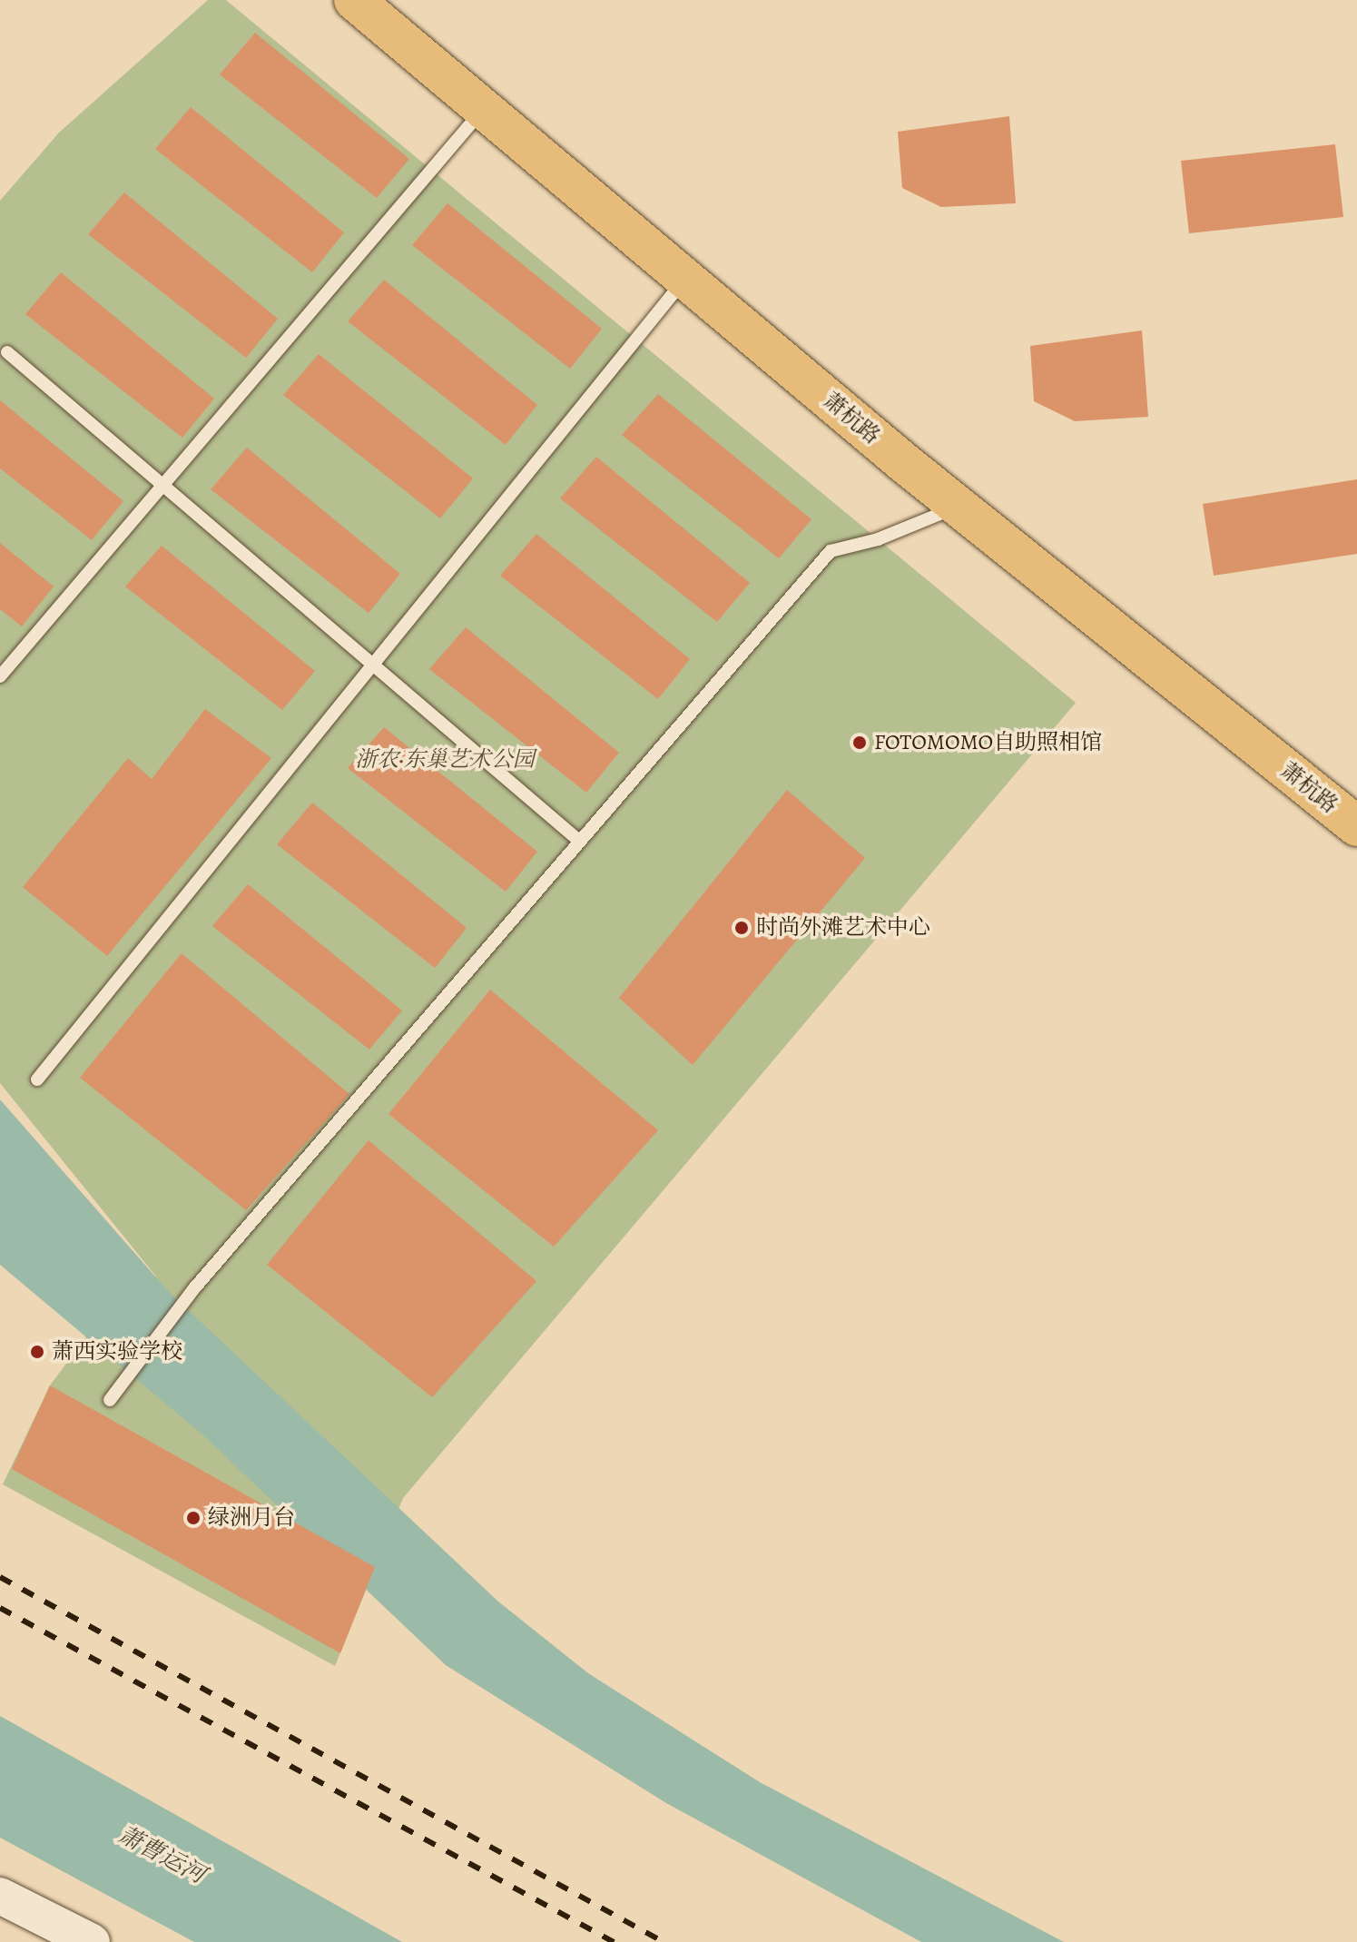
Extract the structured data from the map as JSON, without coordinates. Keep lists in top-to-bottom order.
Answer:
{
  "streets": {
    "main road": ["萧杭路"]
  },
  "water": ["萧曹运河"],
  "parks": ["浙农·东巢艺术公园"],
  "places": [
    "FOTOMOMO自助照相馆",
    "时尚外滩艺术中心",
    "萧西实验学校",
    "绿洲月台"
  ]
}
